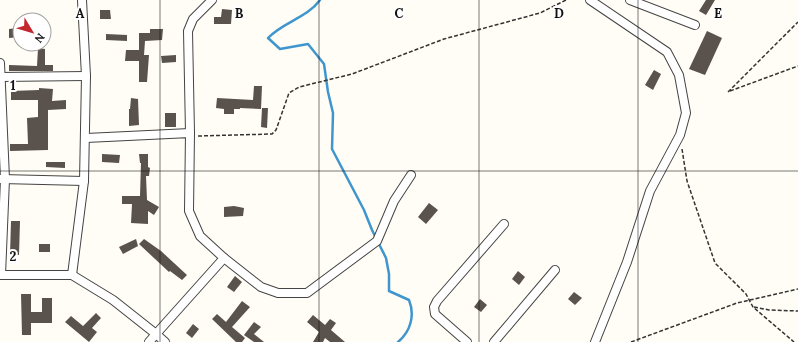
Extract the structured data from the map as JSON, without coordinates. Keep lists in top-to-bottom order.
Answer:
{
  "north": "bottom right",
  "grid": {
    "columns": [
      "A",
      "B",
      "C",
      "D",
      "E"
    ],
    "rows": ["1", "2"]
  }
}
